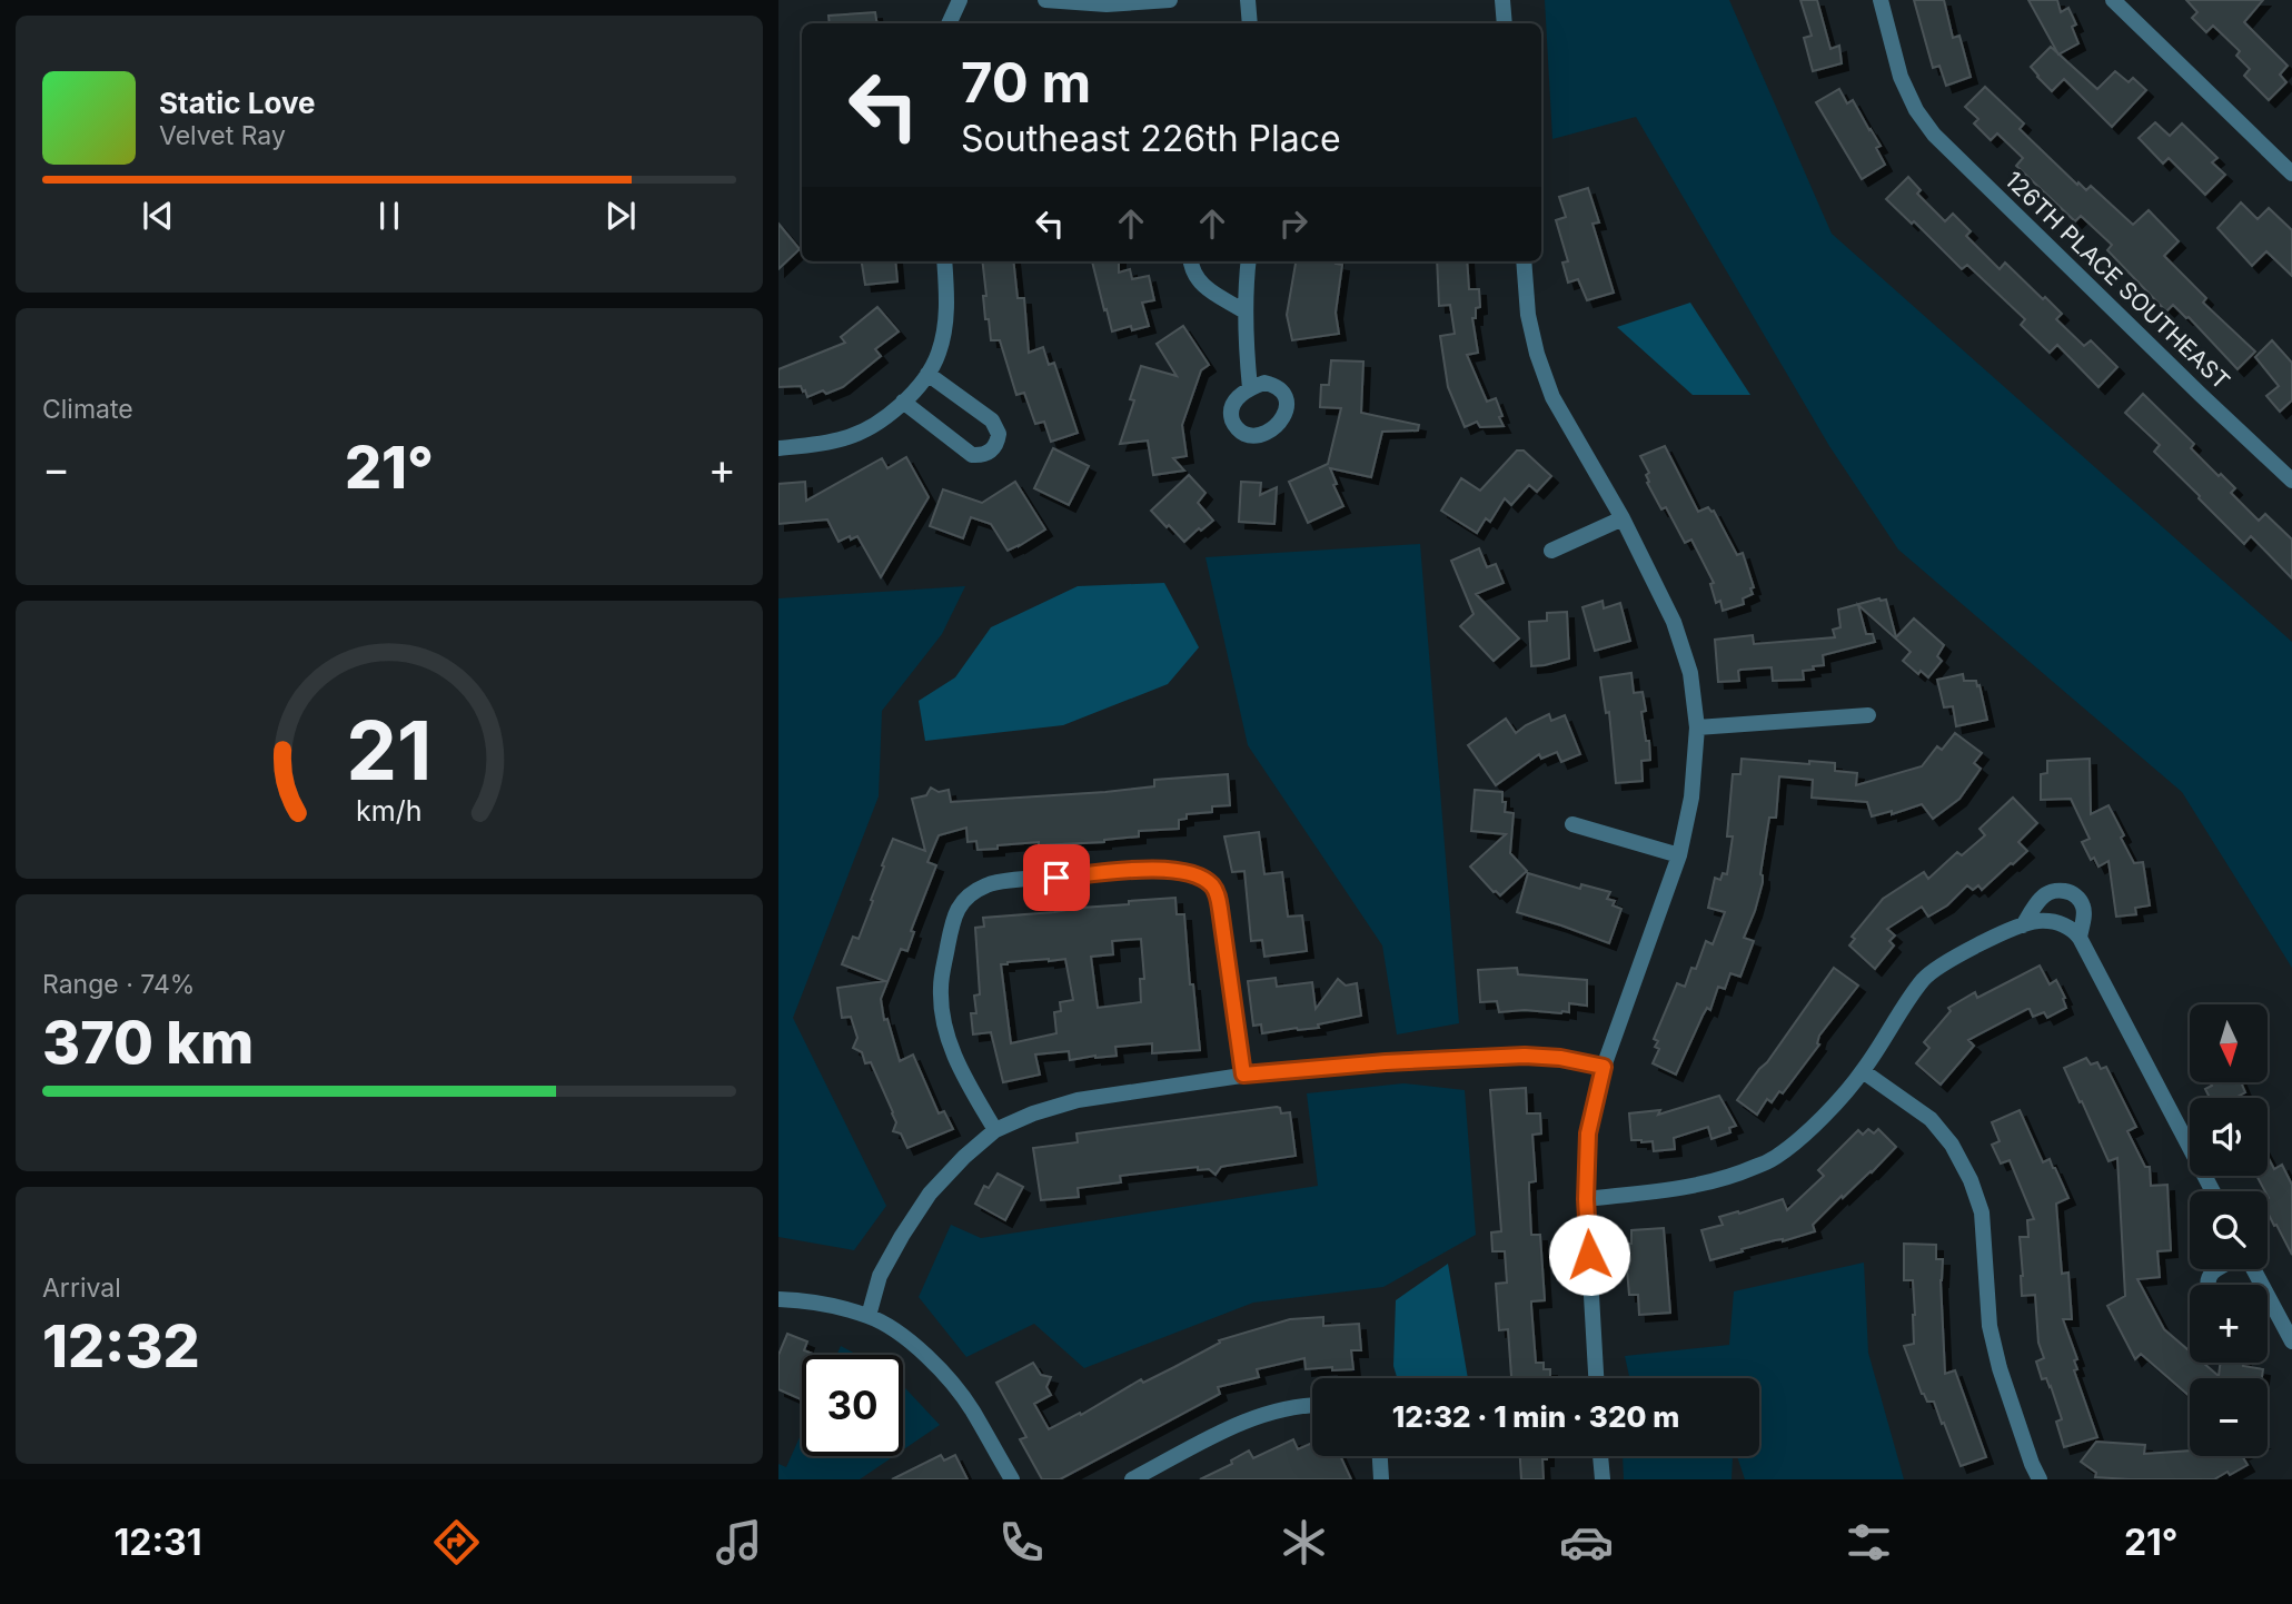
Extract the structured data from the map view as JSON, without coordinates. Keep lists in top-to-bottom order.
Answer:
{
  "streets": {
    "street": ["126TH PLACE SOUTHEAST"]
  },
  "north": "bottom",
  "page": {
    "turn": ["70 m", "Southeast 226th Place"],
    "song": ["Static Love", "Velvet Ray"],
    "tile": [
      "Climate",
      ["Range · 74%", "370 km"],
      ["Arrival", "12:32"]
    ],
    "heat": ["−", "21°", "+"],
    "map_buttons": ["+", "−"],
    "limit": "30",
    "trip": "12:32 · 1 min · 320 m",
    "tabs": ["12:31", "21°"],
    "gauge": ["21", "km/h"]
  }
}
